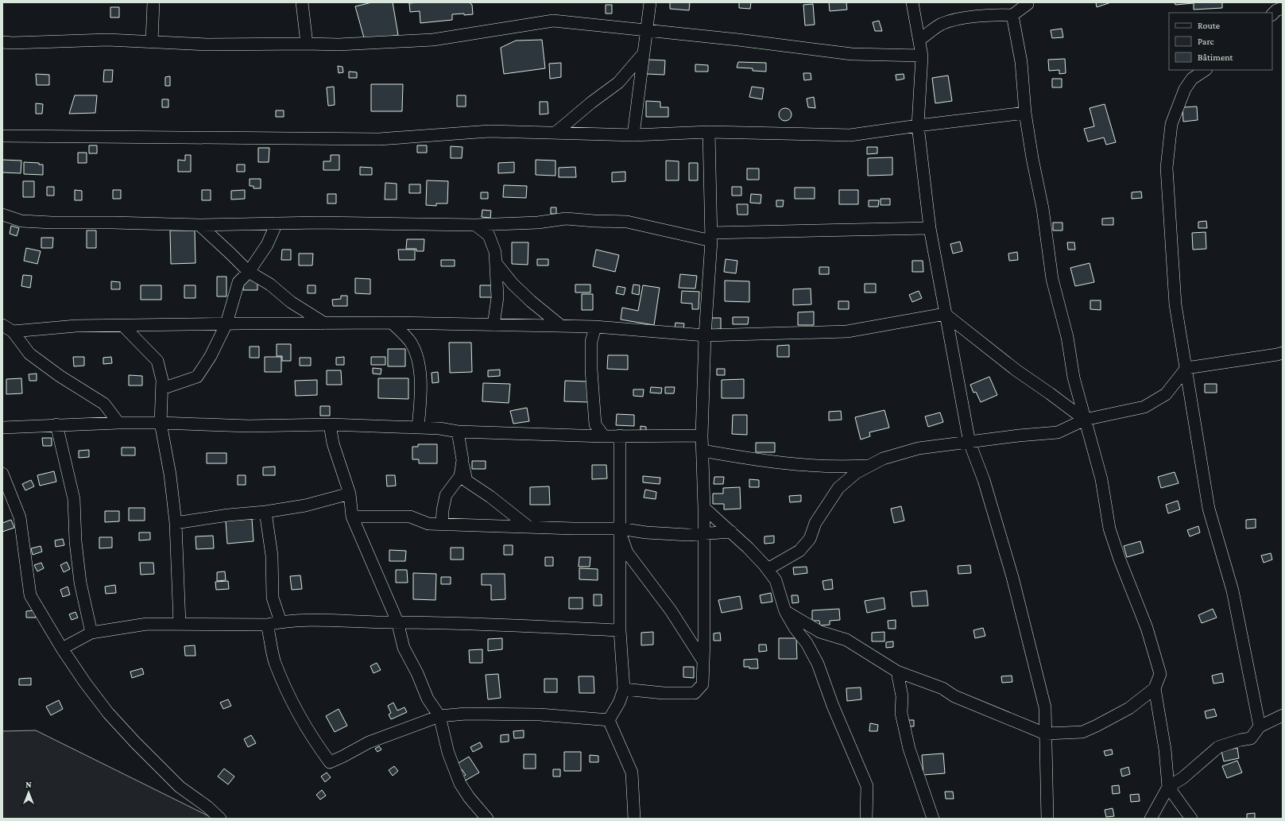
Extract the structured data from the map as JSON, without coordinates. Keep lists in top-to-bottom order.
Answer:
{
  "legend": ["Route", "Parc", "Bâtiment"],
  "north": "top"
}
